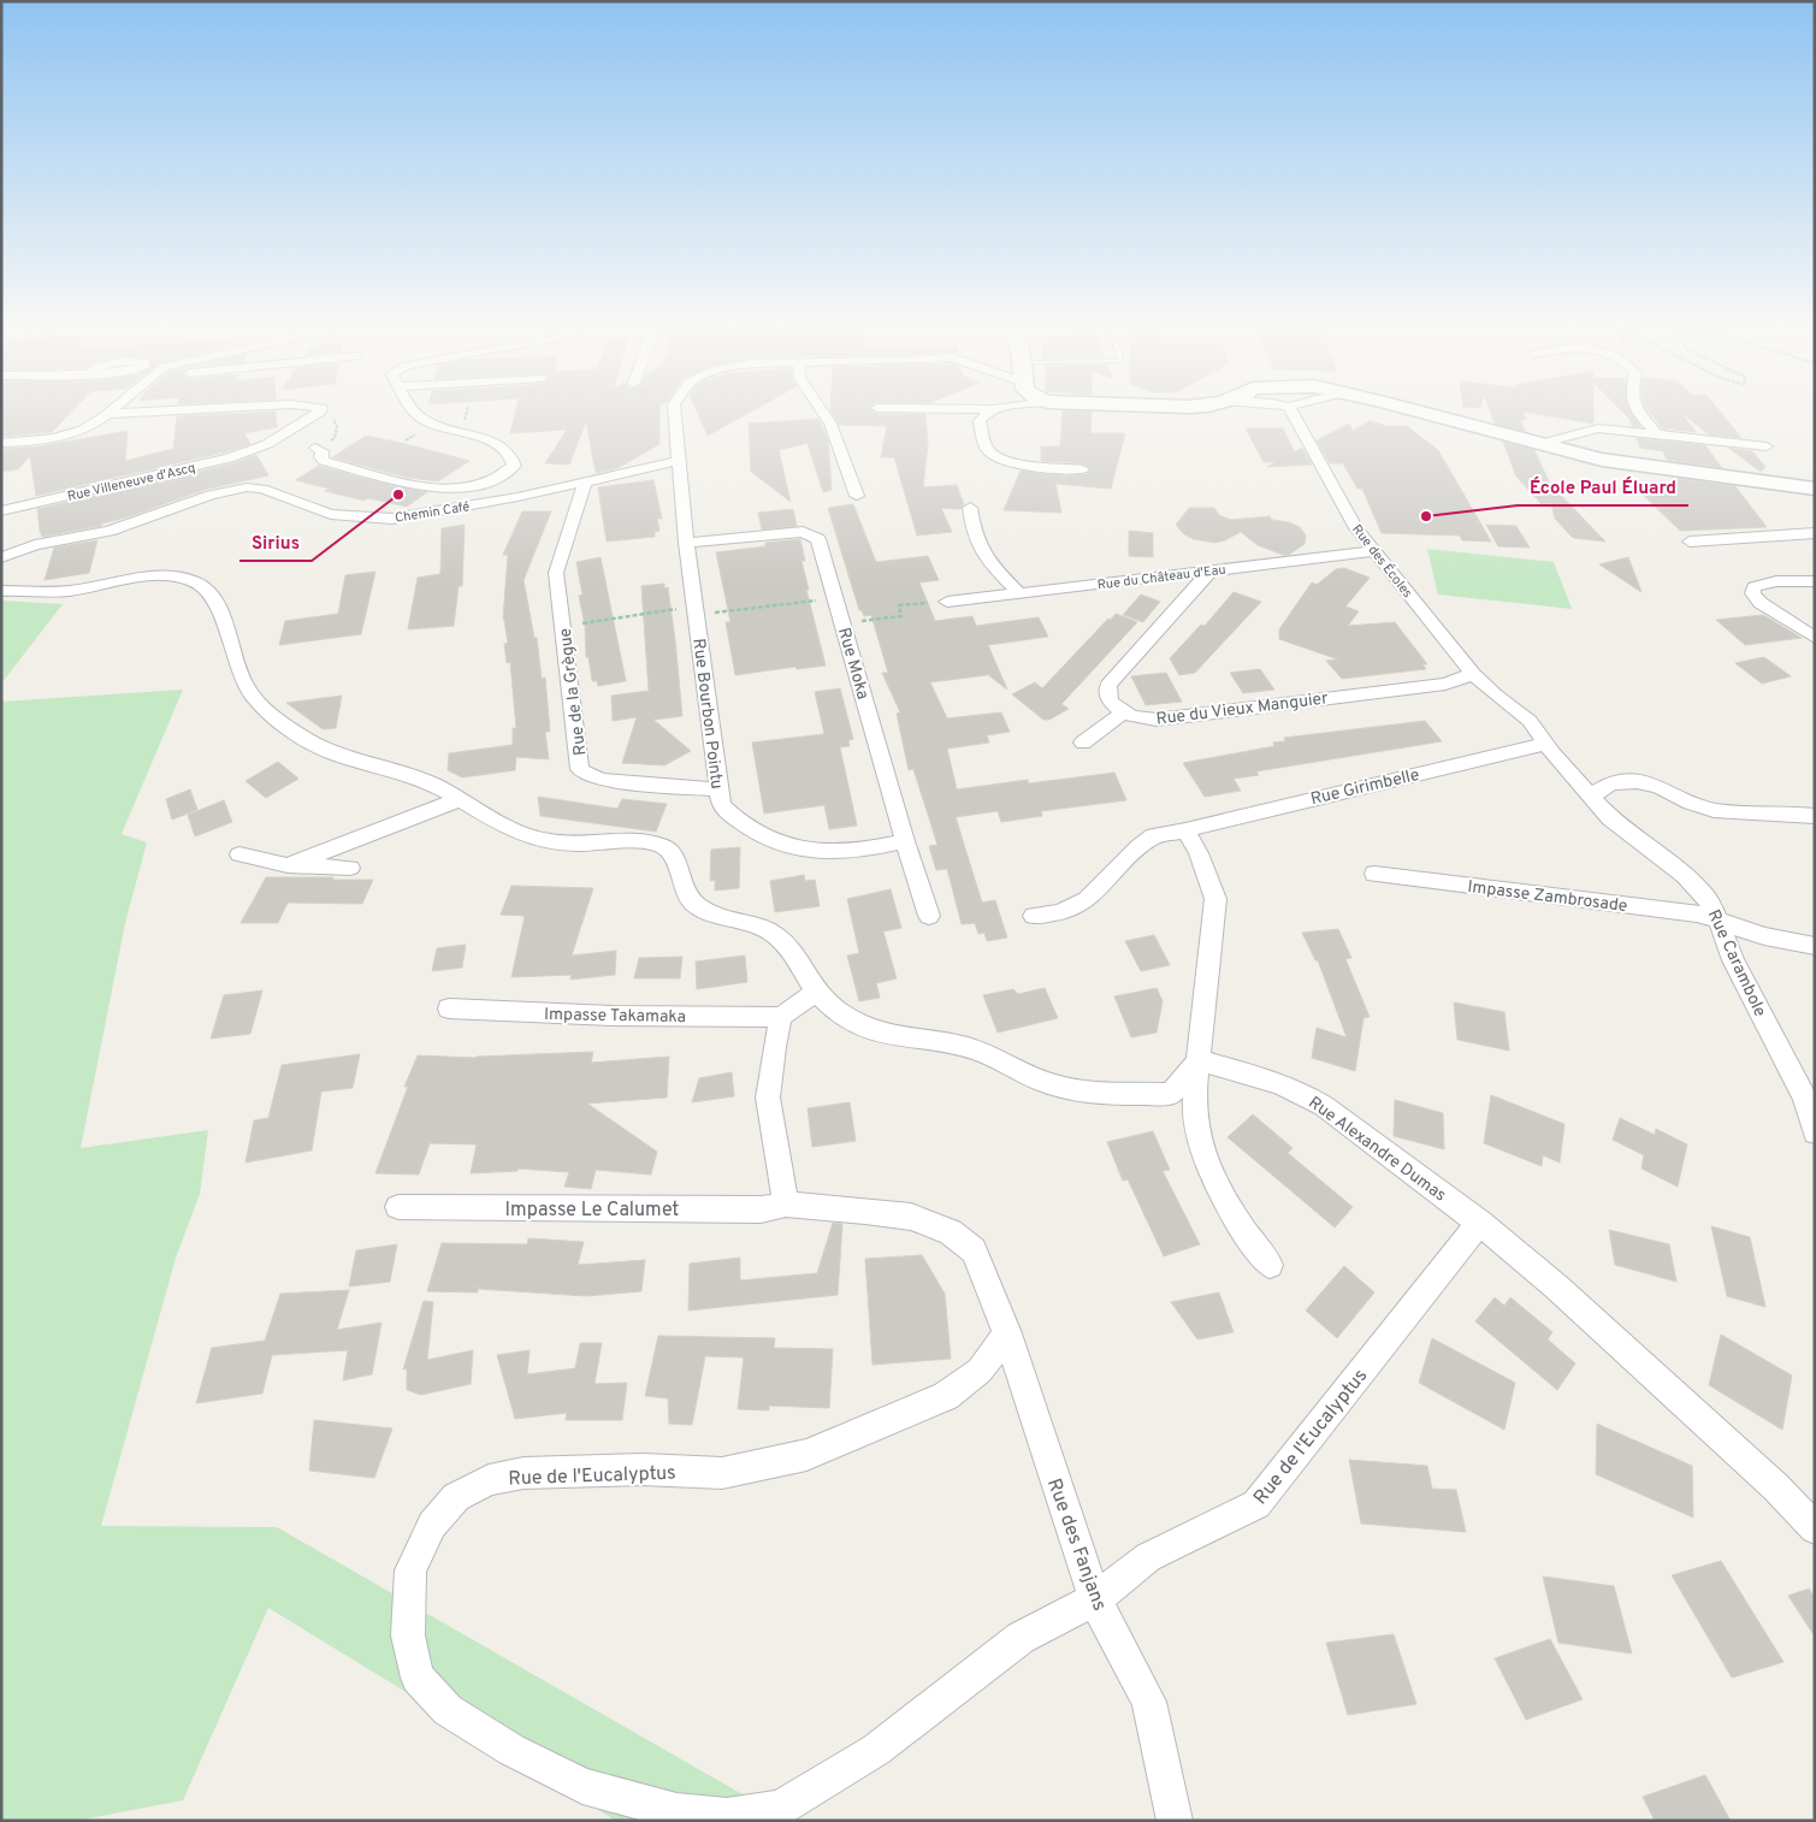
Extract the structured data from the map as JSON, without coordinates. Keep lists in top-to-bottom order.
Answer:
{
  "streets": {
    "street": [
      "Rue Villeneuve d'Ascq",
      "Chemin Café",
      "Rue des Écoles",
      "Rue du Château d'Eau",
      "Rue Moka",
      "Rue de la Grègue",
      "Rue du Vieux Manguier",
      "Rue Bourbon Pointu",
      "Rue Girimbelle",
      "Impasse Zambrosade",
      "Rue Carambole",
      "Impasse Takamaka",
      "Rue Alexandre Dumas",
      "Impasse Le Calumet",
      "Rue de l'Eucalyptus",
      "Rue des Fanjans"
    ]
  },
  "crossings": [
    ["Chemin Café", "Rue de la Grègue"],
    ["Chemin Café", "Rue Bourbon Pointu"],
    ["Rue des Écoles", "Rue du Château d'Eau"],
    ["Rue des Écoles", "Rue du Vieux Manguier"],
    ["Rue des Écoles", "Rue Girimbelle"],
    ["Rue des Écoles", "Rue Carambole"],
    ["Rue Moka", "Rue Bourbon Pointu"],
    ["Rue de la Grègue", "Rue Bourbon Pointu"],
    ["Rue Girimbelle", "Rue Carambole"],
    ["Impasse Zambrosade", "Rue Carambole"],
    ["Rue Alexandre Dumas", "Rue de l'Eucalyptus"],
    ["Rue de l'Eucalyptus", "Rue des Fanjans"]
  ],
  "places": ["Sirius", "École Paul Éluard"]
}
